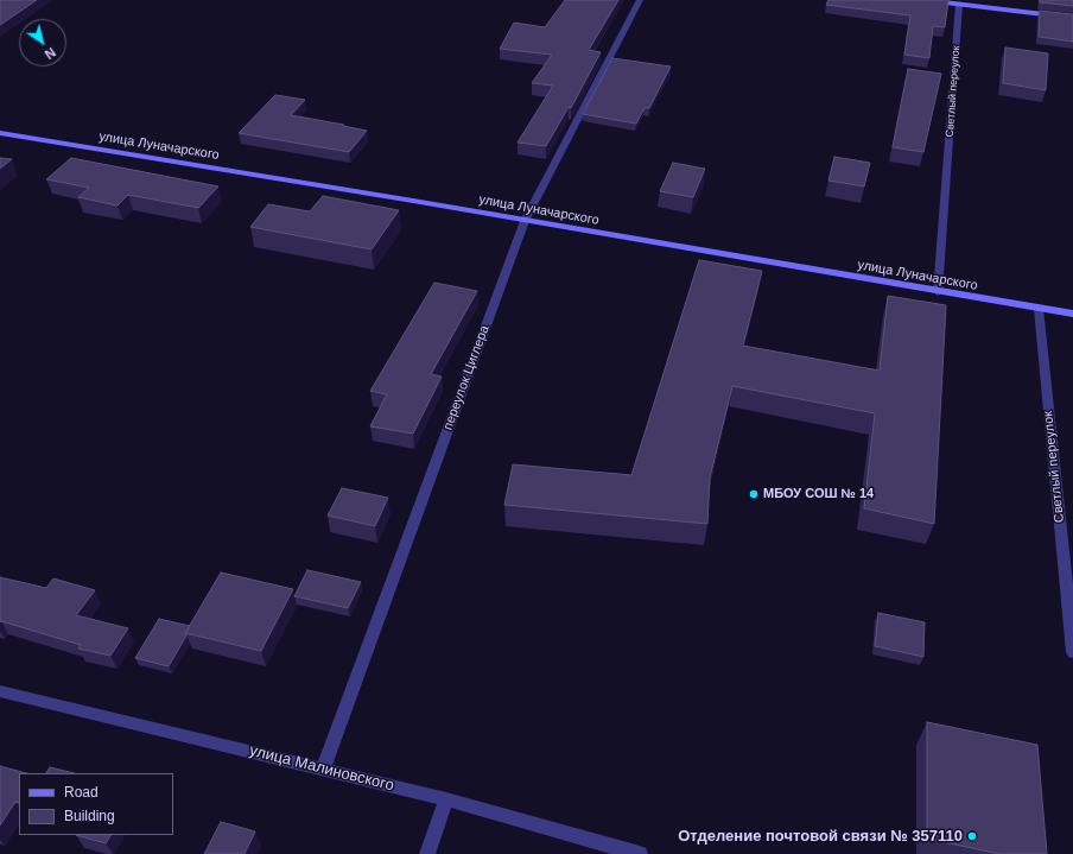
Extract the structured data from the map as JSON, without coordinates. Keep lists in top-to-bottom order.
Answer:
{
  "streets": {
    "street": [
      "Светлый переулок",
      "улица Луначарского",
      "переулок Циглера",
      "улица Малиновского"
    ]
  },
  "crossings": [
    ["Светлый переулок", "улица Луначарского"],
    ["улица Луначарского", "переулок Циглера"],
    ["переулок Циглера", "улица Малиновского"]
  ],
  "places": ["МБОУ СОШ № 14", "Отделение почтовой связи № 357110"],
  "legend": ["Road", "Building"],
  "north": "bottom right"
}
